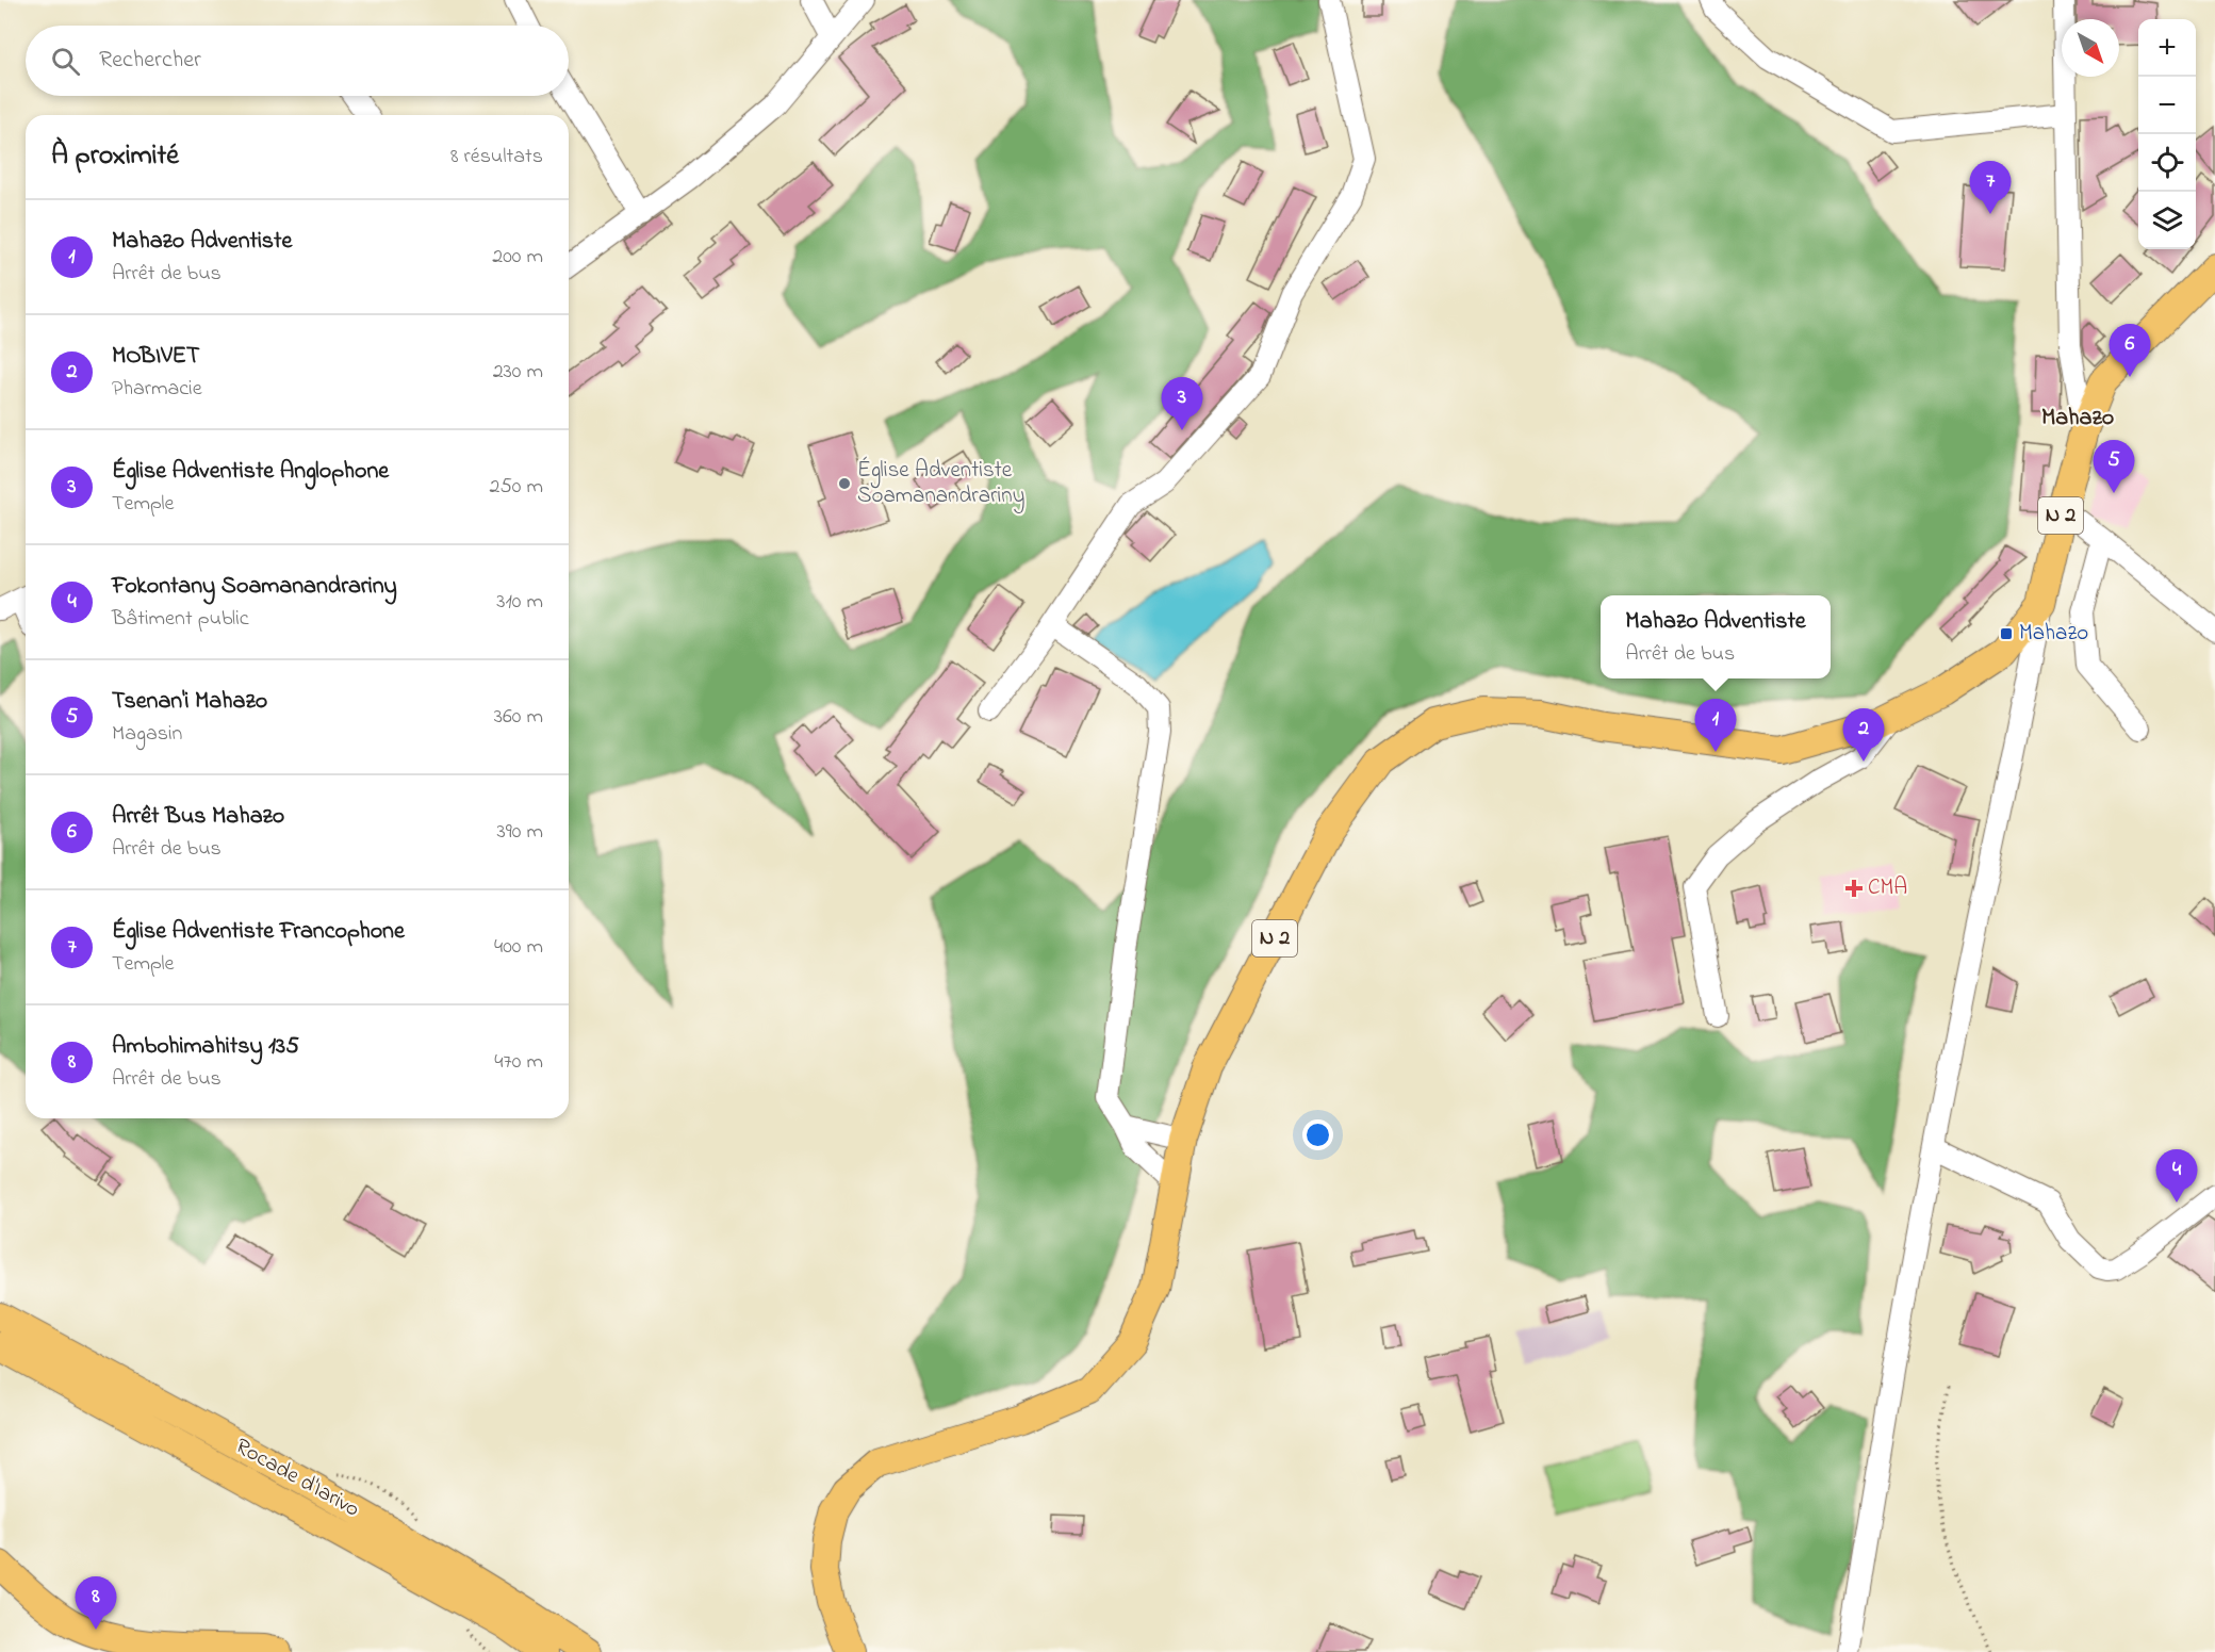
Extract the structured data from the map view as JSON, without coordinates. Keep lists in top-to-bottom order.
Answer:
{
  "streets": {
    "main road": ["N 2", "Rocade d'Iarivo"]
  },
  "districts": ["Mahazo"],
  "places": {
    "other": ["Église Adventiste Soamanandrariny"],
    "transit": ["Mahazo"],
    "health": ["CMA"]
  },
  "north": "bottom right",
  "page": {
    "map_buttons": ["+", "−"],
    "search": "Rechercher",
    "heading": ["À proximité", "8 résultats"],
    "pins": [
      "7",
      "6",
      "3",
      "5",
      "1",
      "2",
      "4",
      "8"
    ],
    "list": [
      {
        "mark": "1",
        "name": "Mahazo Adventiste",
        "note": "Arrêt de bus",
        "value": "200 m"
      },
      {
        "mark": "2",
        "name": "MOBIVET",
        "note": "Pharmacie",
        "value": "230 m"
      },
      {
        "mark": "3",
        "name": "Église Adventiste Anglophone",
        "note": "Temple",
        "value": "250 m"
      },
      {
        "mark": "4",
        "name": "Fokontany Soamanandrariny",
        "note": "Bâtiment public",
        "value": "310 m"
      },
      {
        "mark": "5",
        "name": "Tsenan'i Mahazo",
        "note": "Magasin",
        "value": "360 m"
      },
      {
        "mark": "6",
        "name": "Arrêt Bus Mahazo",
        "note": "Arrêt de bus",
        "value": "390 m"
      },
      {
        "mark": "7",
        "name": "Église Adventiste Francophone",
        "note": "Temple",
        "value": "400 m"
      },
      {
        "mark": "8",
        "name": "Ambohimahitsy 135",
        "note": "Arrêt de bus",
        "value": "470 m"
      }
    ],
    "popup": ["Mahazo Adventiste", "Arrêt de bus"]
  }
}
